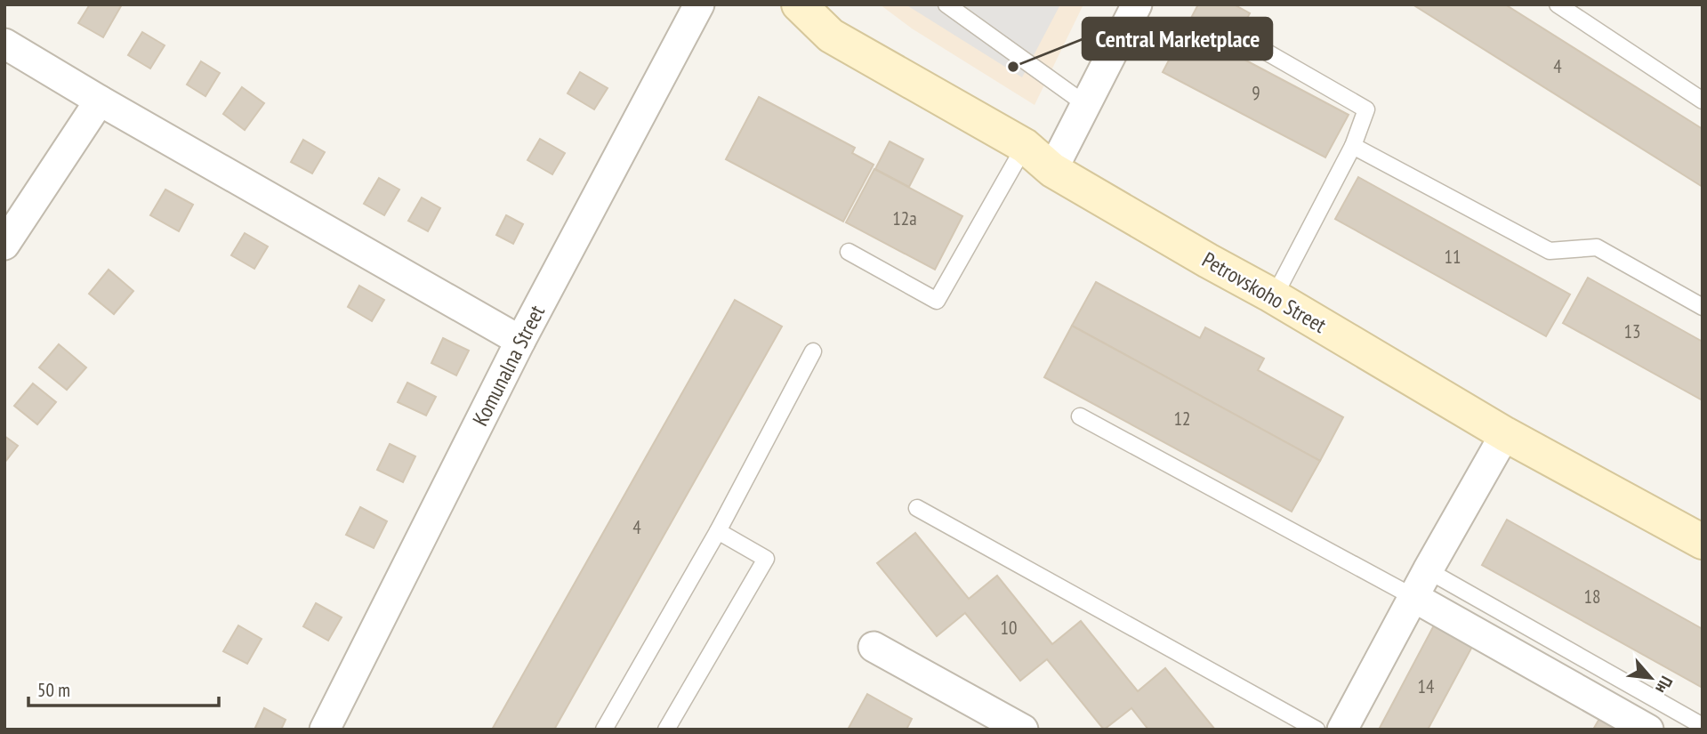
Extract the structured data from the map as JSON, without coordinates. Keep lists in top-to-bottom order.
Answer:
{
  "streets": {
    "street": ["Petrovskoho Street", "Komunalna Street"]
  },
  "places": ["Central Marketplace"],
  "house_numbers": [
    "4",
    "9",
    "12а",
    "11",
    "13",
    "12",
    "4",
    "18",
    "10",
    "14"
  ],
  "scale_bar": "50 m",
  "north": "bottom right"
}
